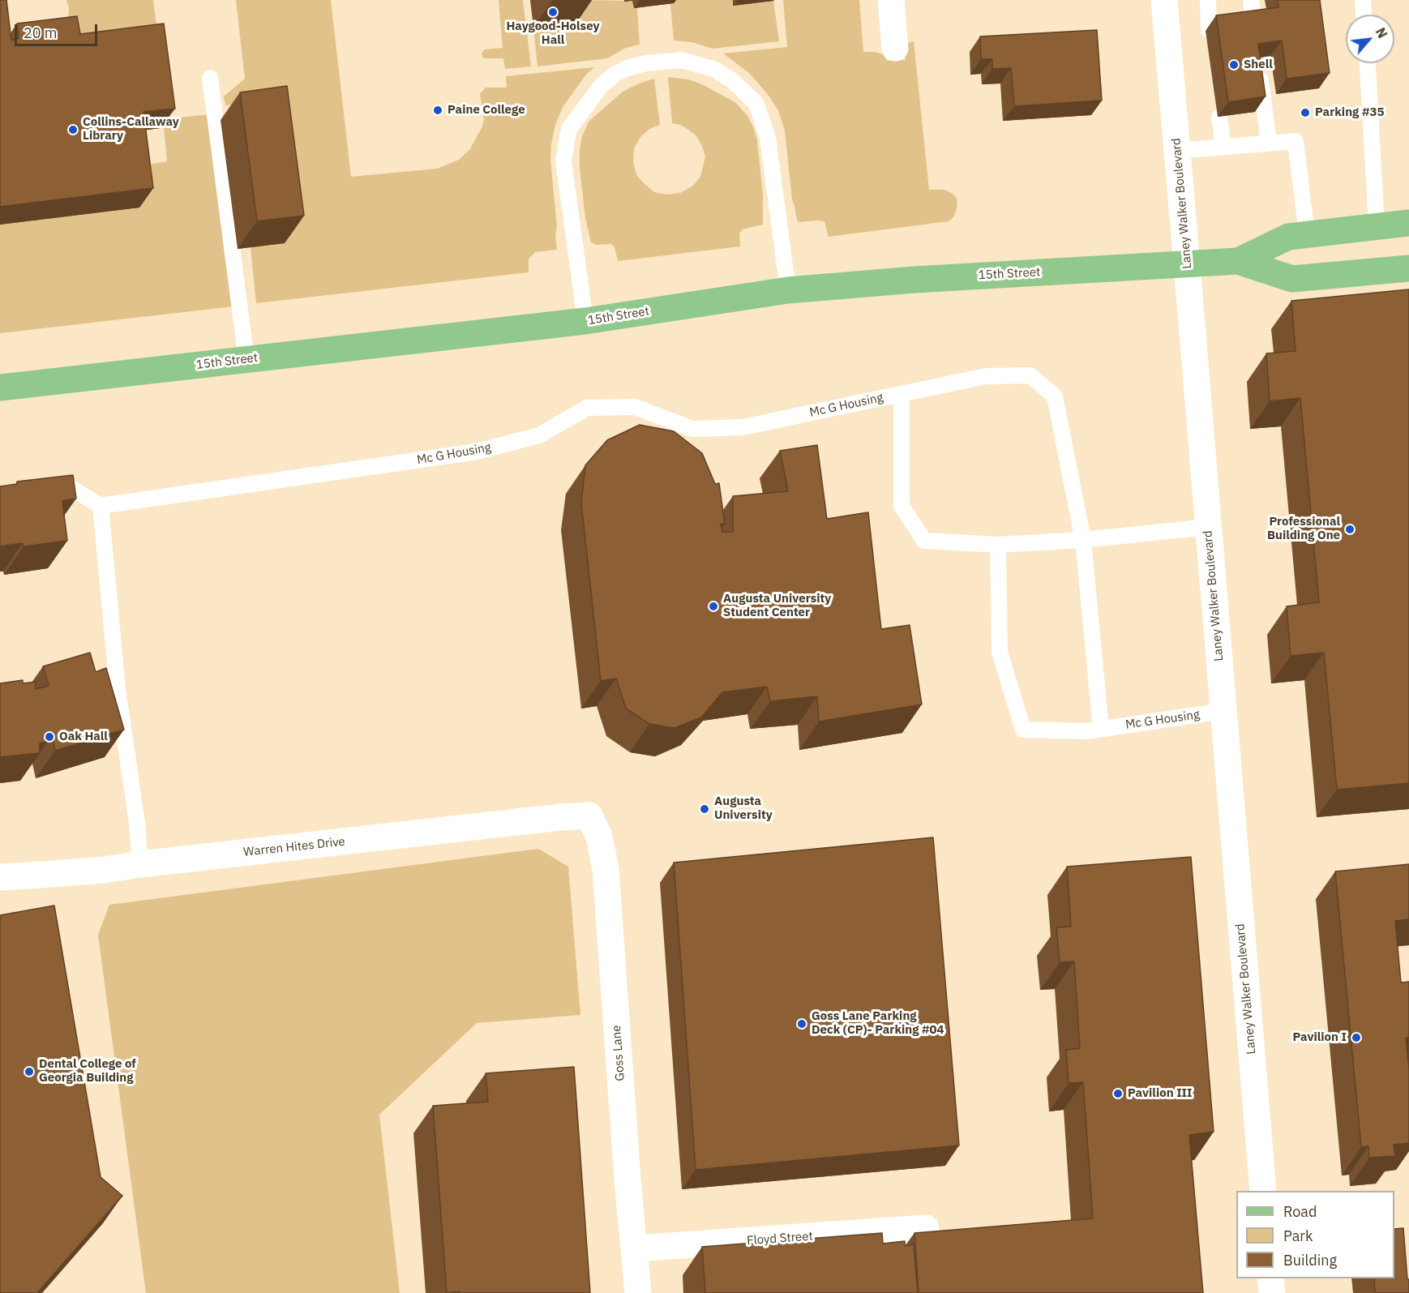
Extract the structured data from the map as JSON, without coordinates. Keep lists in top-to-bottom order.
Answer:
{
  "streets": {
    "main road": ["15th Street"],
    "street": [
      "Laney Walker Boulevard",
      "Warren Hites Drive",
      "Goss Lane",
      "Floyd Street"
    ],
    "lane": ["Mc G Housing"]
  },
  "crossings": [
    ["Laney Walker Boulevard", "15th Street"],
    ["Laney Walker Boulevard", "Mc G Housing"],
    ["Warren Hites Drive", "Goss Lane"],
    ["Goss Lane", "Floyd Street"]
  ],
  "places": [
    "Haygood-Holsey Hall",
    "Shell",
    "Paine College",
    "Parking #35",
    "Collins-Callaway Library",
    "Professional Building One",
    "Augusta University Student Center",
    "Oak Hall",
    "Augusta University",
    "Goss Lane Parking Deck (CP)- Parking #04",
    "Pavilion I",
    "Dental College of Georgia Building",
    "Pavilion III"
  ],
  "legend": ["Road", "Park", "Building"],
  "scale_bar": "20 m",
  "north": "top right"
}
